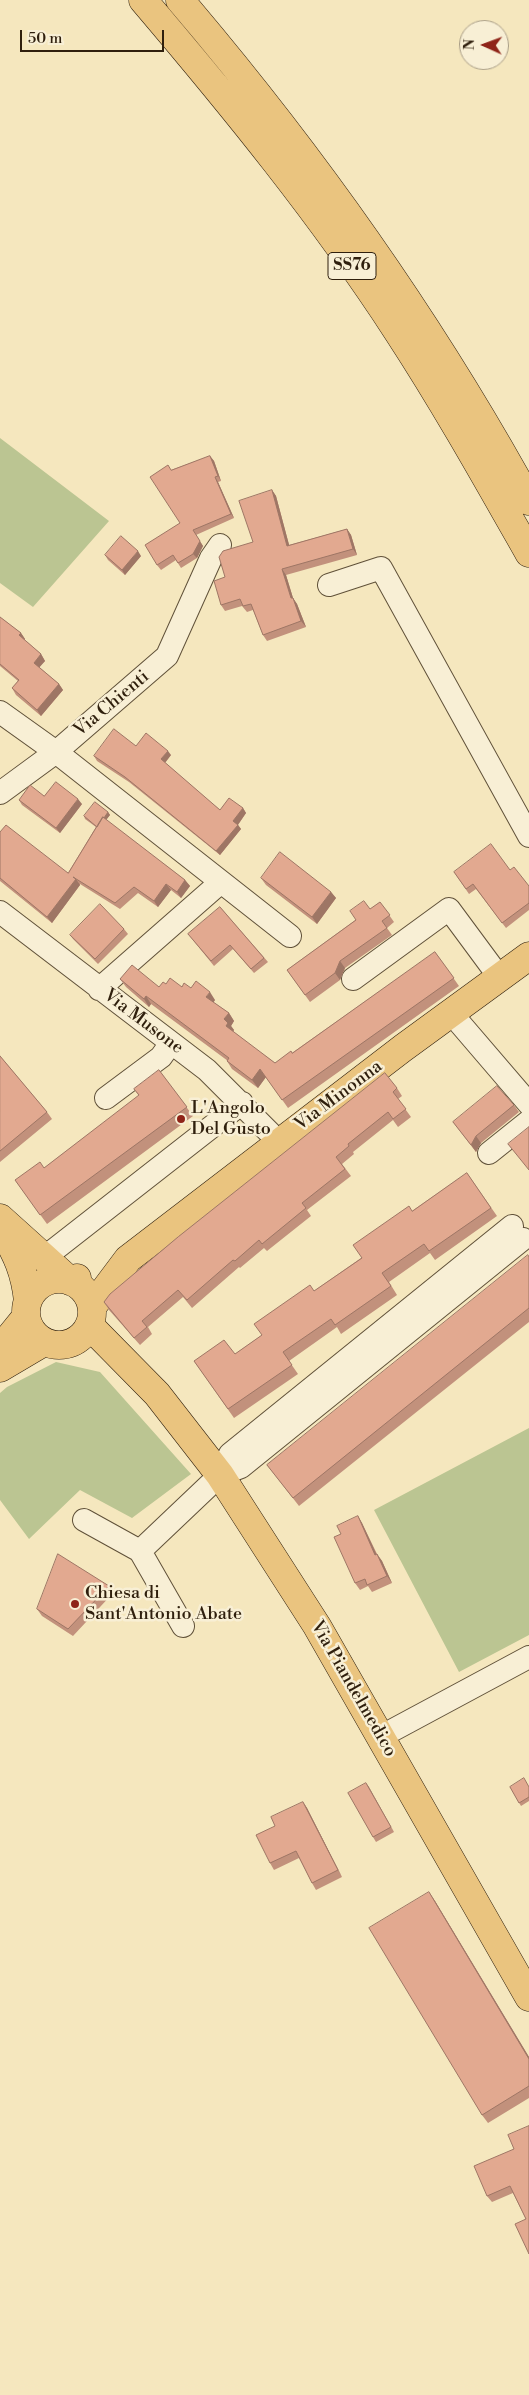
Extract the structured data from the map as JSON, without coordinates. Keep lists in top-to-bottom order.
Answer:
{
  "streets": {
    "main road": ["SS76", "Via Minonna", "Via Piandelmedico"],
    "street": ["Via Chienti", "Via Musone"]
  },
  "crossings": [
    ["Via Musone", "Via Minonna"],
    ["Via Minonna", "Via Piandelmedico"]
  ],
  "places": ["L'Angolo Del Gusto", "Chiesa di Sant'Antonio Abate"],
  "scale_bar": "50 m",
  "north": "left"
}
